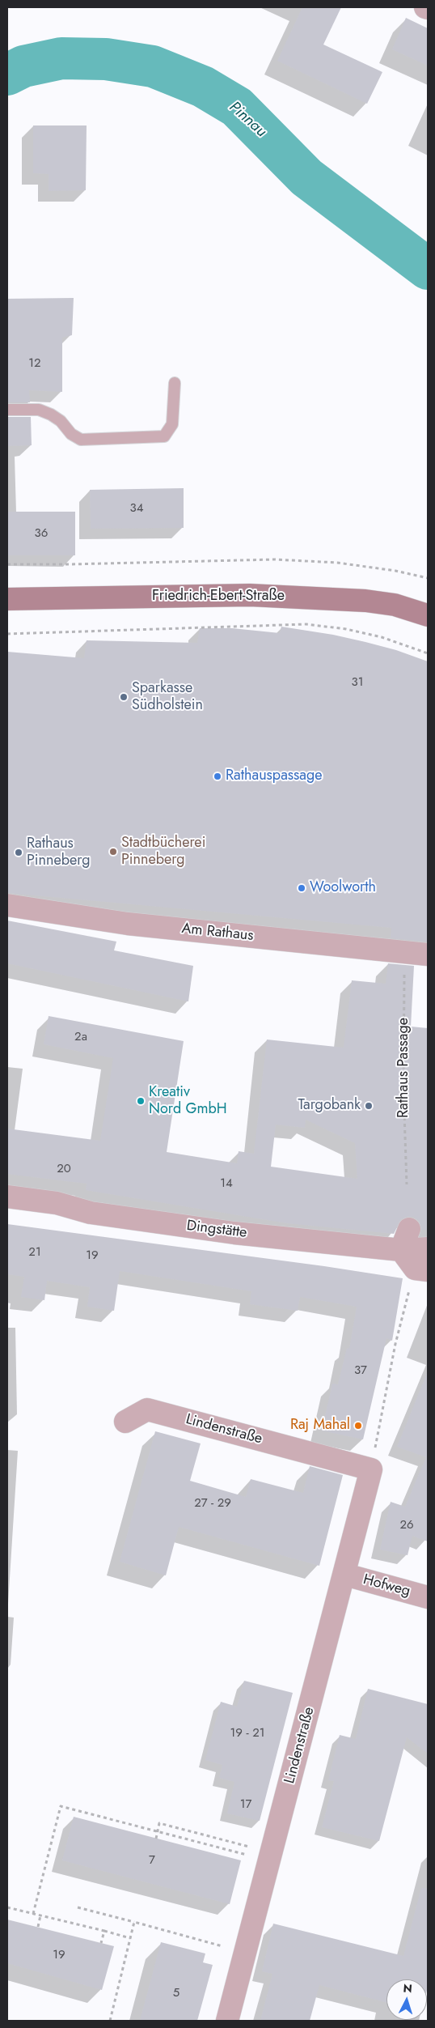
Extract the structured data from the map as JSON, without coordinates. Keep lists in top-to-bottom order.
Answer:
{
  "streets": {
    "main road": ["Friedrich-Ebert-Straße"],
    "street": [
      "Am Rathaus",
      "Dingstätte",
      "Lindenstraße",
      "Hofweg"
    ],
    "path": ["Rathaus Passage"]
  },
  "crossings": [
    ["Am Rathaus", "Rathaus Passage"],
    ["Lindenstraße", "Hofweg"]
  ],
  "water": ["Pinnau"],
  "places": [
    "Sparkasse Südholstein",
    "Rathauspassage",
    "Stadtbücherei Pinneberg",
    "Rathaus Pinneberg",
    "Woolworth",
    "Kreativ Nord GmbH",
    "Targobank",
    "Raj Mahal"
  ],
  "house_numbers": [
    "12",
    "34",
    "36",
    "31",
    "2a",
    "20",
    "14",
    "21",
    "19",
    "37",
    "27 - 29",
    "26",
    "19 - 21",
    "17",
    "7",
    "19",
    "5"
  ],
  "north": "top"
}
